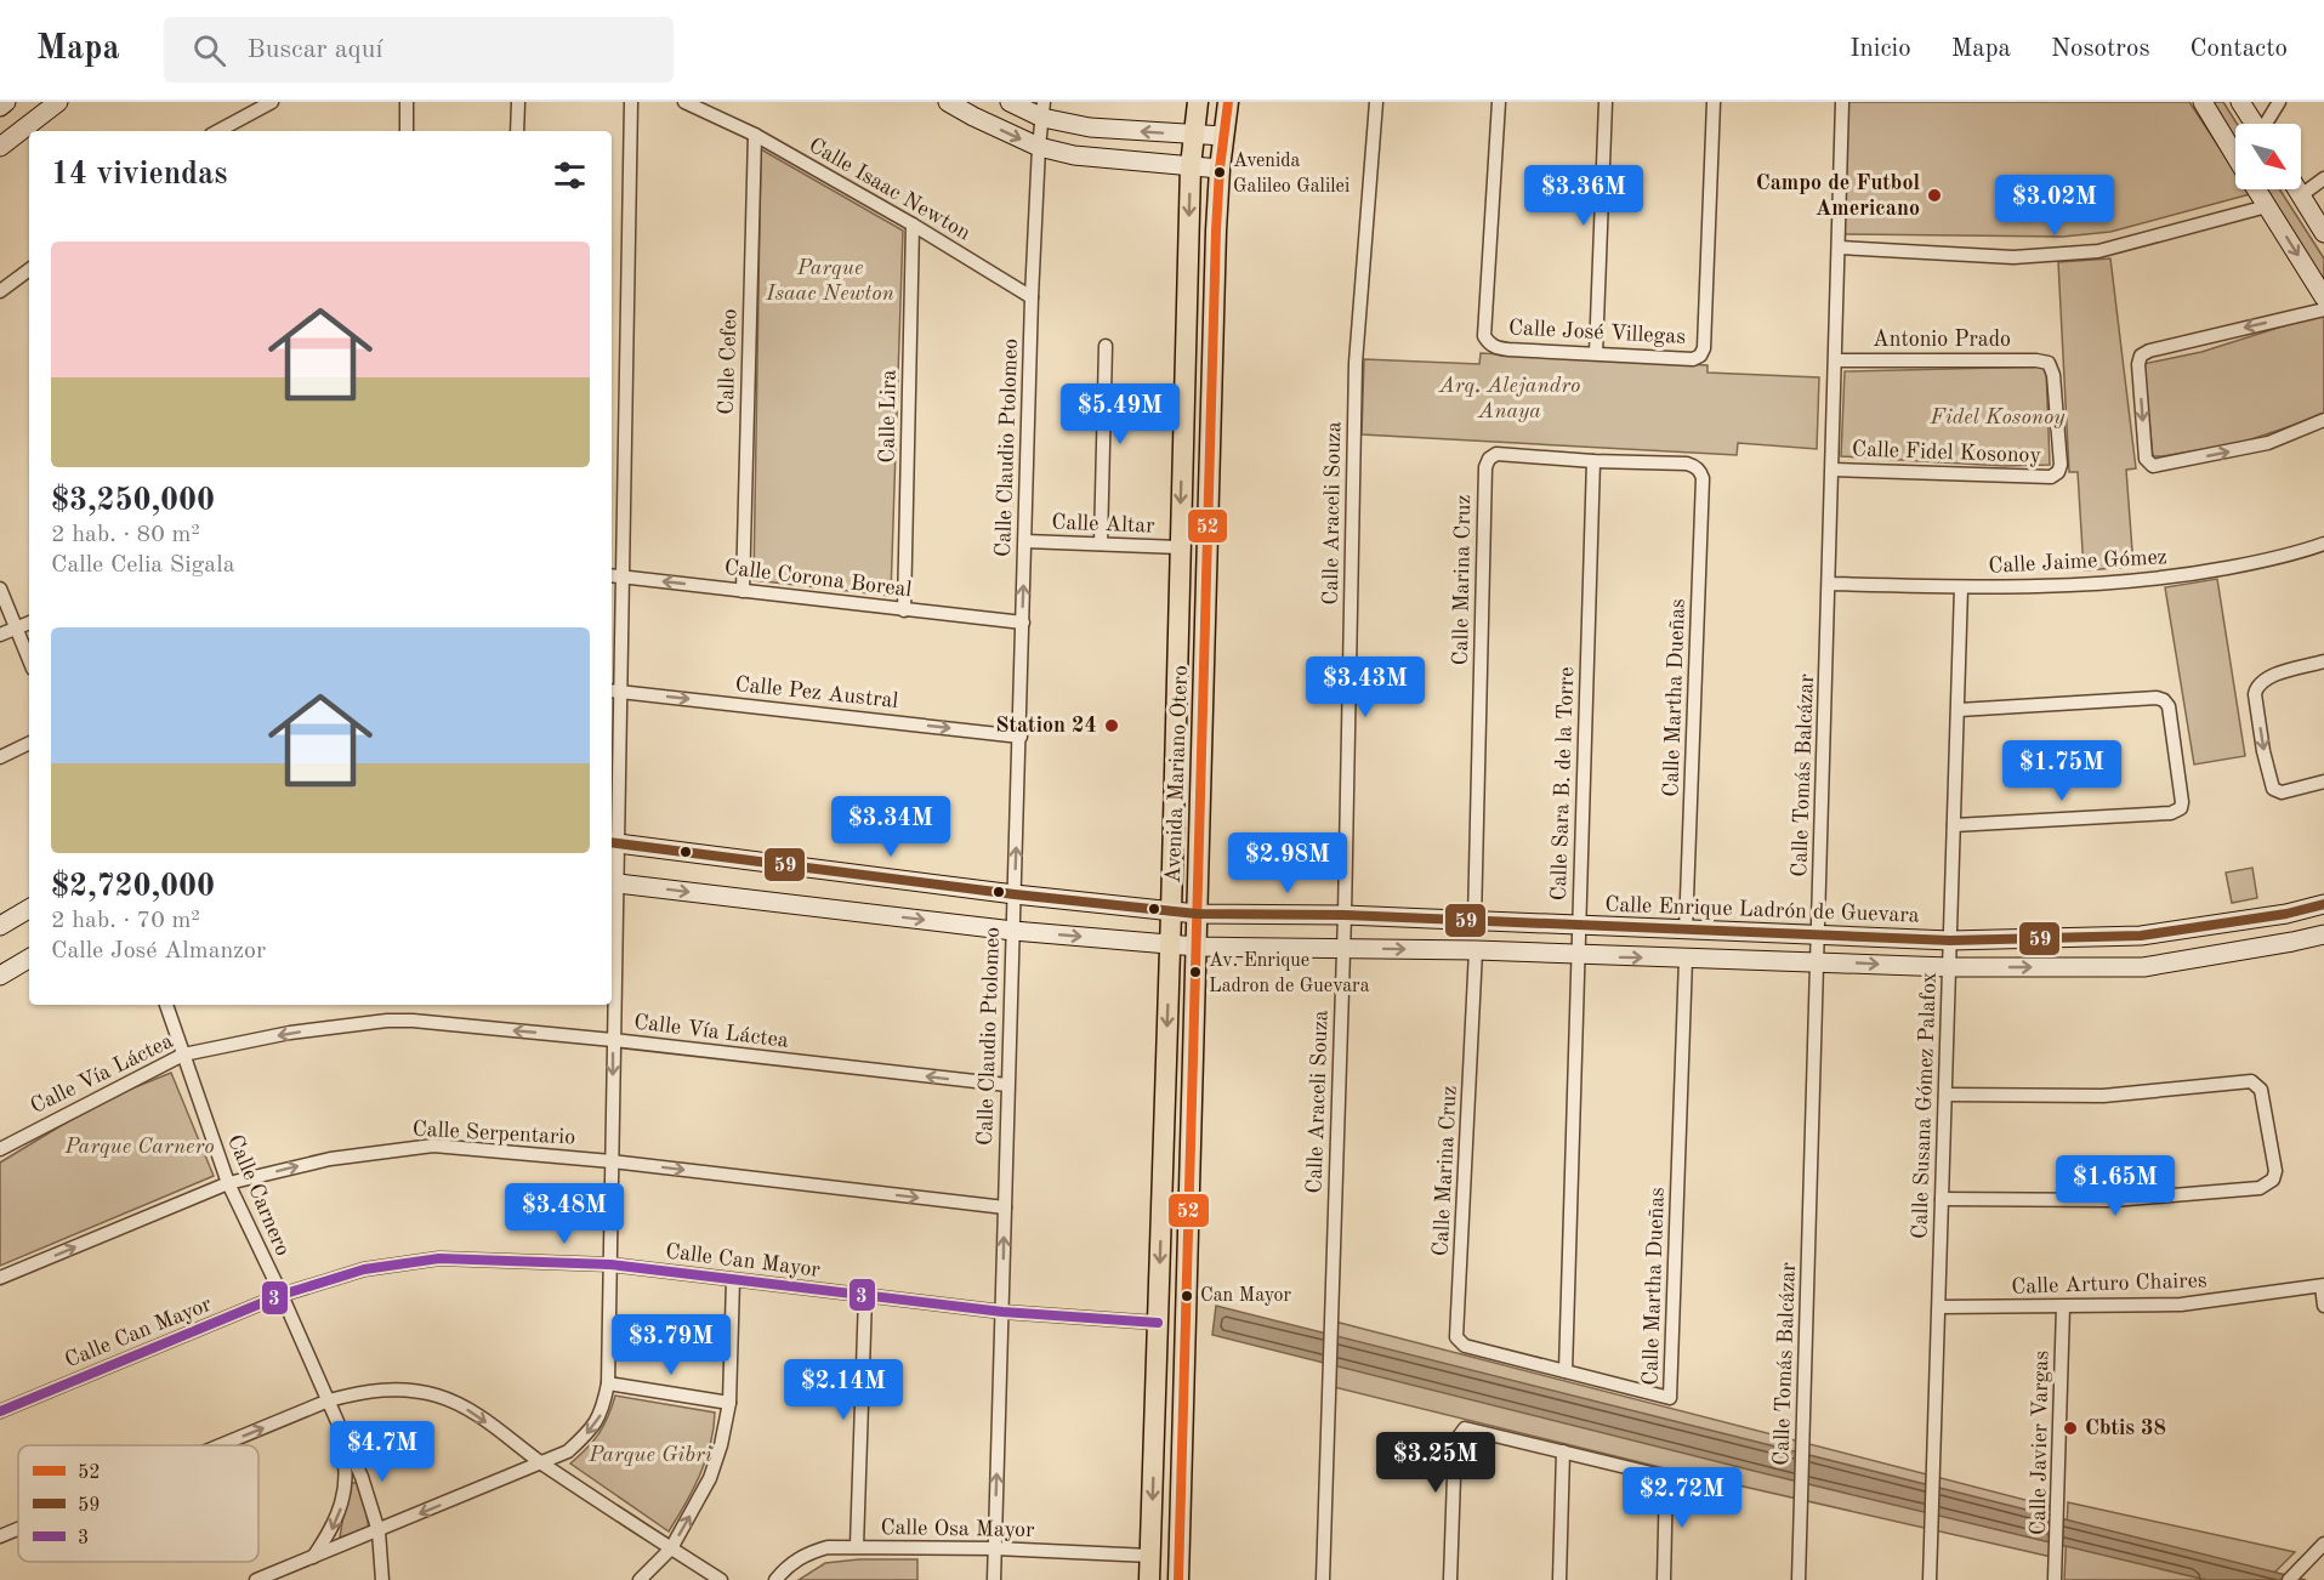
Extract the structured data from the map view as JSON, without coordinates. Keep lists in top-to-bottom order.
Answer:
{
  "streets": {
    "main road": ["Avenida Mariano Otero"],
    "street": [
      "Calle Isaac Newton",
      "Calle José Villegas",
      "Antonio Prado",
      "Calle Cefeo",
      "Calle Lira",
      "Calle Claudio Ptolomeo",
      "Calle Fidel Kosonoy",
      "Calle Araceli Souza",
      "Calle Altar",
      "Calle Jaime Gómez",
      "Calle Corona Boreal",
      "Calle Marina Cruz",
      "Calle Pez Austral",
      "Calle Martha Dueñas",
      "Calle Tomás Balcázar",
      "Calle Sara B. de la Torre",
      "Calle Enrique Ladrón de Guevara",
      "Calle Vía Láctea",
      "Calle Susana Gómez Palafox",
      "Calle Serpentario",
      "Calle Carnero",
      "Calle Can Mayor",
      "Calle Arturo Chaires",
      "Calle Javier Vargas",
      "Calle Osa Mayor"
    ]
  },
  "crossings": [
    ["Calle Isaac Newton", "Calle Cefeo"],
    ["Calle Isaac Newton", "Calle Lira"],
    ["Calle Isaac Newton", "Calle Claudio Ptolomeo"],
    ["Antonio Prado", "Calle Fidel Kosonoy"],
    ["Antonio Prado", "Calle Tomás Balcázar"],
    ["Calle Cefeo", "Calle Corona Boreal"],
    ["Calle Lira", "Calle Corona Boreal"],
    ["Calle Claudio Ptolomeo", "Calle Altar"],
    ["Calle Claudio Ptolomeo", "Calle Corona Boreal"],
    ["Calle Claudio Ptolomeo", "Calle Pez Austral"],
    ["Calle Claudio Ptolomeo", "Calle Enrique Ladrón de Guevara"],
    ["Calle Claudio Ptolomeo", "Calle Vía Láctea"],
    ["Calle Claudio Ptolomeo", "Calle Serpentario"],
    ["Calle Claudio Ptolomeo", "Calle Can Mayor"],
    ["Calle Claudio Ptolomeo", "Calle Osa Mayor"],
    ["Calle Fidel Kosonoy", "Calle Tomás Balcázar"],
    ["Calle Araceli Souza", "Calle Enrique Ladrón de Guevara"],
    ["Calle Altar", "Avenida Mariano Otero"],
    ["Calle Jaime Gómez", "Calle Tomás Balcázar"],
    ["Calle Jaime Gómez", "Calle Susana Gómez Palafox"],
    ["Calle Marina Cruz", "Calle Martha Dueñas"],
    ["Calle Marina Cruz", "Calle Sara B. de la Torre"],
    ["Calle Marina Cruz", "Calle Enrique Ladrón de Guevara"],
    ["Calle Martha Dueñas", "Calle Sara B. de la Torre"],
    ["Calle Martha Dueñas", "Calle Enrique Ladrón de Guevara"],
    ["Avenida Mariano Otero", "Calle Enrique Ladrón de Guevara"],
    ["Avenida Mariano Otero", "Calle Can Mayor"],
    ["Avenida Mariano Otero", "Calle Osa Mayor"],
    ["Calle Tomás Balcázar", "Calle Enrique Ladrón de Guevara"],
    ["Calle Sara B. de la Torre", "Calle Enrique Ladrón de Guevara"],
    ["Calle Enrique Ladrón de Guevara", "Calle Susana Gómez Palafox"],
    ["Calle Vía Láctea", "Calle Carnero"],
    ["Calle Susana Gómez Palafox", "Calle Arturo Chaires"],
    ["Calle Serpentario", "Calle Carnero"],
    ["Calle Carnero", "Calle Can Mayor"],
    ["Calle Arturo Chaires", "Calle Javier Vargas"]
  ],
  "one_way": [
    "Calle Claudio Ptolomeo",
    "Calle Pez Austral",
    "Calle Vía Láctea",
    "Calle Serpentario"
  ],
  "parks": [
    "Parque Isaac Newton",
    "Arq. Alejandro Anaya",
    "Fidel Kosonoy",
    "Parque Carnero",
    "Parque Gibri"
  ],
  "places": [
    "Avenida Galileo Galilei",
    "Campo de Futbol Americano",
    "Station 24",
    "Av. Enrique Ladron de Guevara",
    "Can Mayor",
    "Cbtis 38"
  ],
  "lines": ["transit line 52", "transit line 59", "transit line 3"],
  "legend": ["52", "59", "3"],
  "north": "bottom right",
  "page": {
    "header": "Mapa",
    "search": "Buscar aquí",
    "nav": [
      "Inicio",
      "Mapa",
      "Nosotros",
      "Contacto"
    ],
    "heading": "14 viviendas",
    "price": [
      "$3.36M",
      "$3.02M",
      "$5.49M",
      "$3.43M",
      "$1.75M",
      "$3.34M",
      "$2.98M",
      "$1.65M",
      "$3.48M",
      "$3.79M",
      "$2.14M",
      "$4.7M",
      "$3.25M",
      "$2.72M"
    ],
    "list": [
      {
        "name": "$3,250,000",
        "note": "2 hab. · 80 m² · Calle Celia Sigala"
      },
      {
        "name": "$2,720,000",
        "note": "2 hab. · 70 m² · Calle José Almanzor"
      }
    ]
  }
}
